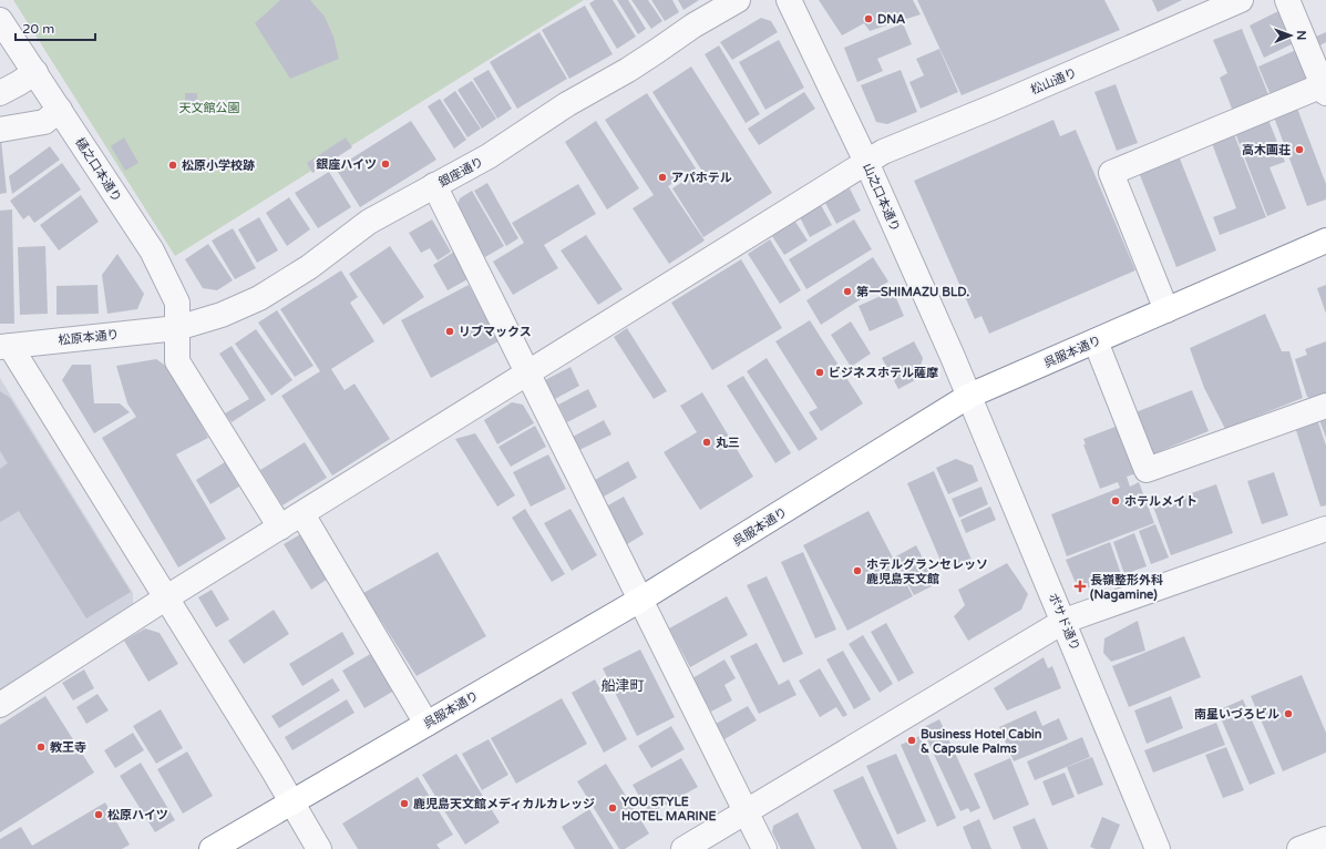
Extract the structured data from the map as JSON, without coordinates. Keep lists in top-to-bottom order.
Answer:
{
  "streets": {
    "highway": ["呉服本通り"],
    "street": [
      "松山通り",
      "樋之口本通り",
      "銀座通り",
      "山之口本通り",
      "松原本通り",
      "ボサド通り"
    ]
  },
  "crossings": [
    ["松山通り", "樋之口本通り"],
    ["松山通り", "山之口本通り"],
    ["樋之口本通り", "銀座通り"],
    ["樋之口本通り", "松原本通り"],
    ["銀座通り", "松原本通り"],
    ["山之口本通り", "呉服本通り"],
    ["山之口本通り", "ボサド通り"],
    ["呉服本通り", "ボサド通り"]
  ],
  "districts": ["船津町"],
  "parks": ["天文館公園"],
  "places": {
    "other": [
      "DNA",
      "高木画荘",
      "銀座ハイツ",
      "松原小学校跡",
      "アパホテル",
      "第一SHIMAZU BLD.",
      "リブマックス",
      "ビジネスホテル薩摩",
      "丸三",
      "ホテルメイト",
      "ホテルグランセレッソ 鹿児島天文館",
      "南星いづろビル",
      "Business Hotel Cabin & Capsule Palms",
      "教王寺",
      "鹿児島天文館メディカルカレッジ",
      "YOU STYLE HOTEL MARINE",
      "松原ハイツ"
    ],
    "health": ["長嶺整形外科 (Nagamine)"]
  },
  "scale_bar": "20 m",
  "north": "right"
}
